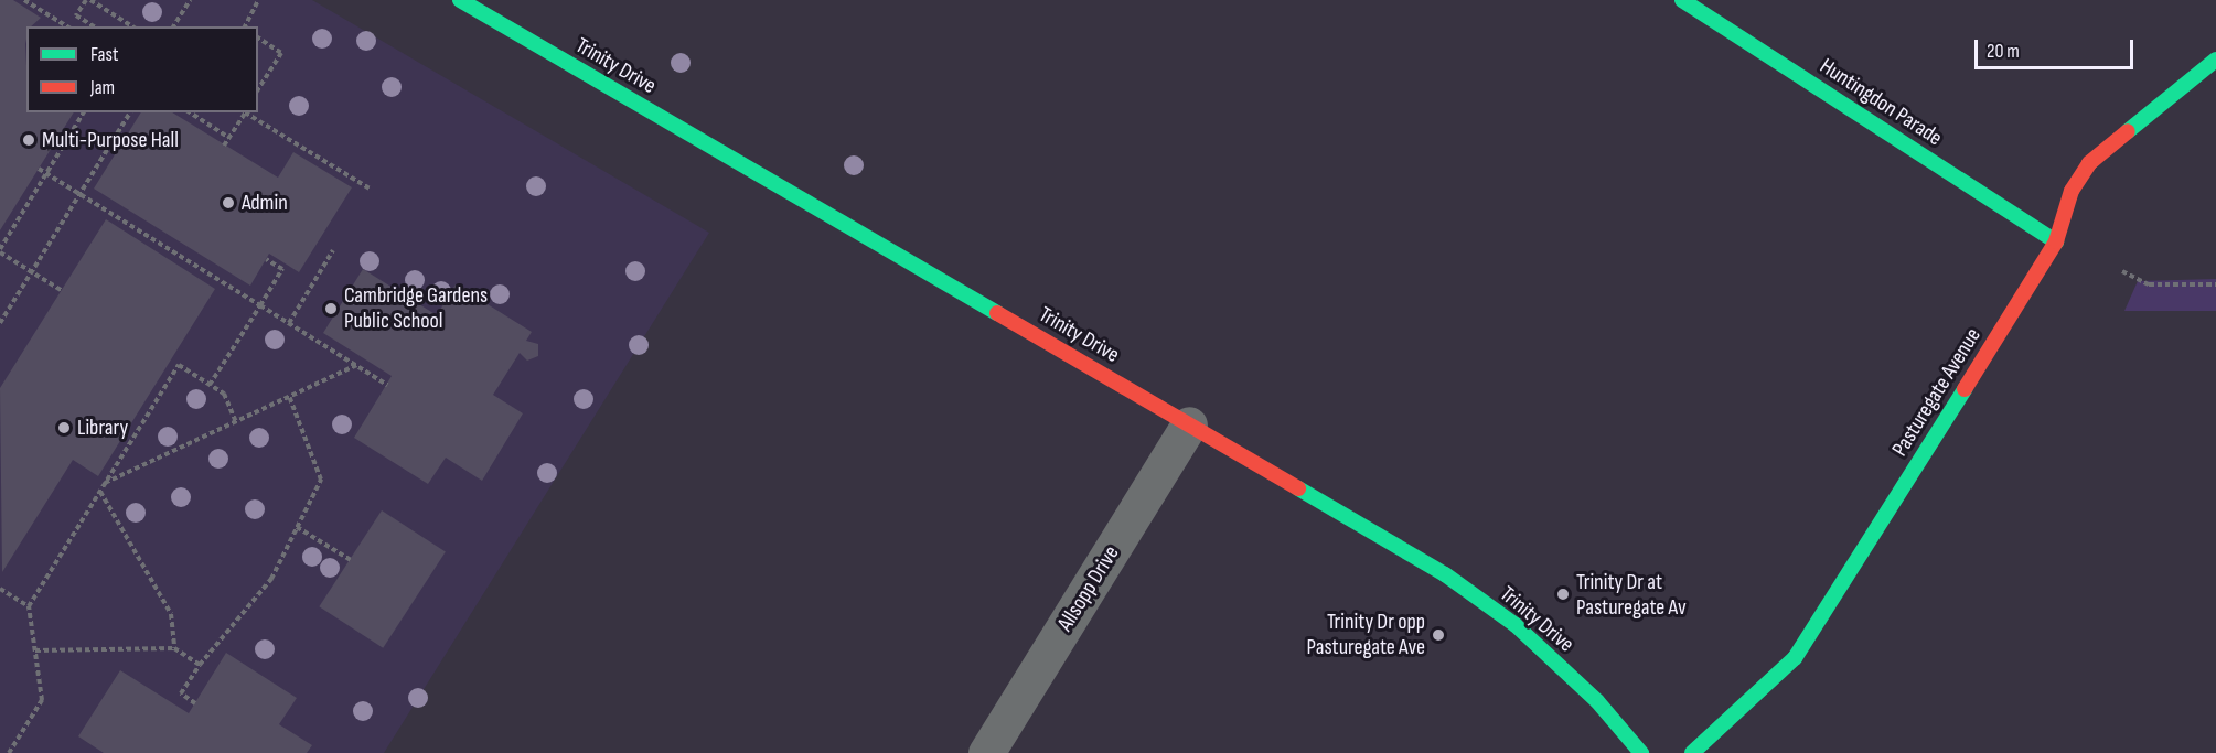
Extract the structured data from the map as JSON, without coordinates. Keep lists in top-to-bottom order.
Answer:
{
  "streets": {
    "street": [
      "Trinity Drive",
      "Huntingdon Parade",
      "Pasturegate Avenue",
      "Allsopp Drive"
    ]
  },
  "crossings": [
    ["Trinity Drive", "Allsopp Drive"],
    ["Huntingdon Parade", "Pasturegate Avenue"]
  ],
  "places": [
    "Multi-Purpose Hall",
    "Admin",
    "Cambridge Gardens Public School",
    "Library",
    "Trinity Dr at Pasturegate Av",
    "Trinity Dr opp Pasturegate Ave"
  ],
  "legend": ["Fast", "Jam"],
  "scale_bar": "20 m"
}
